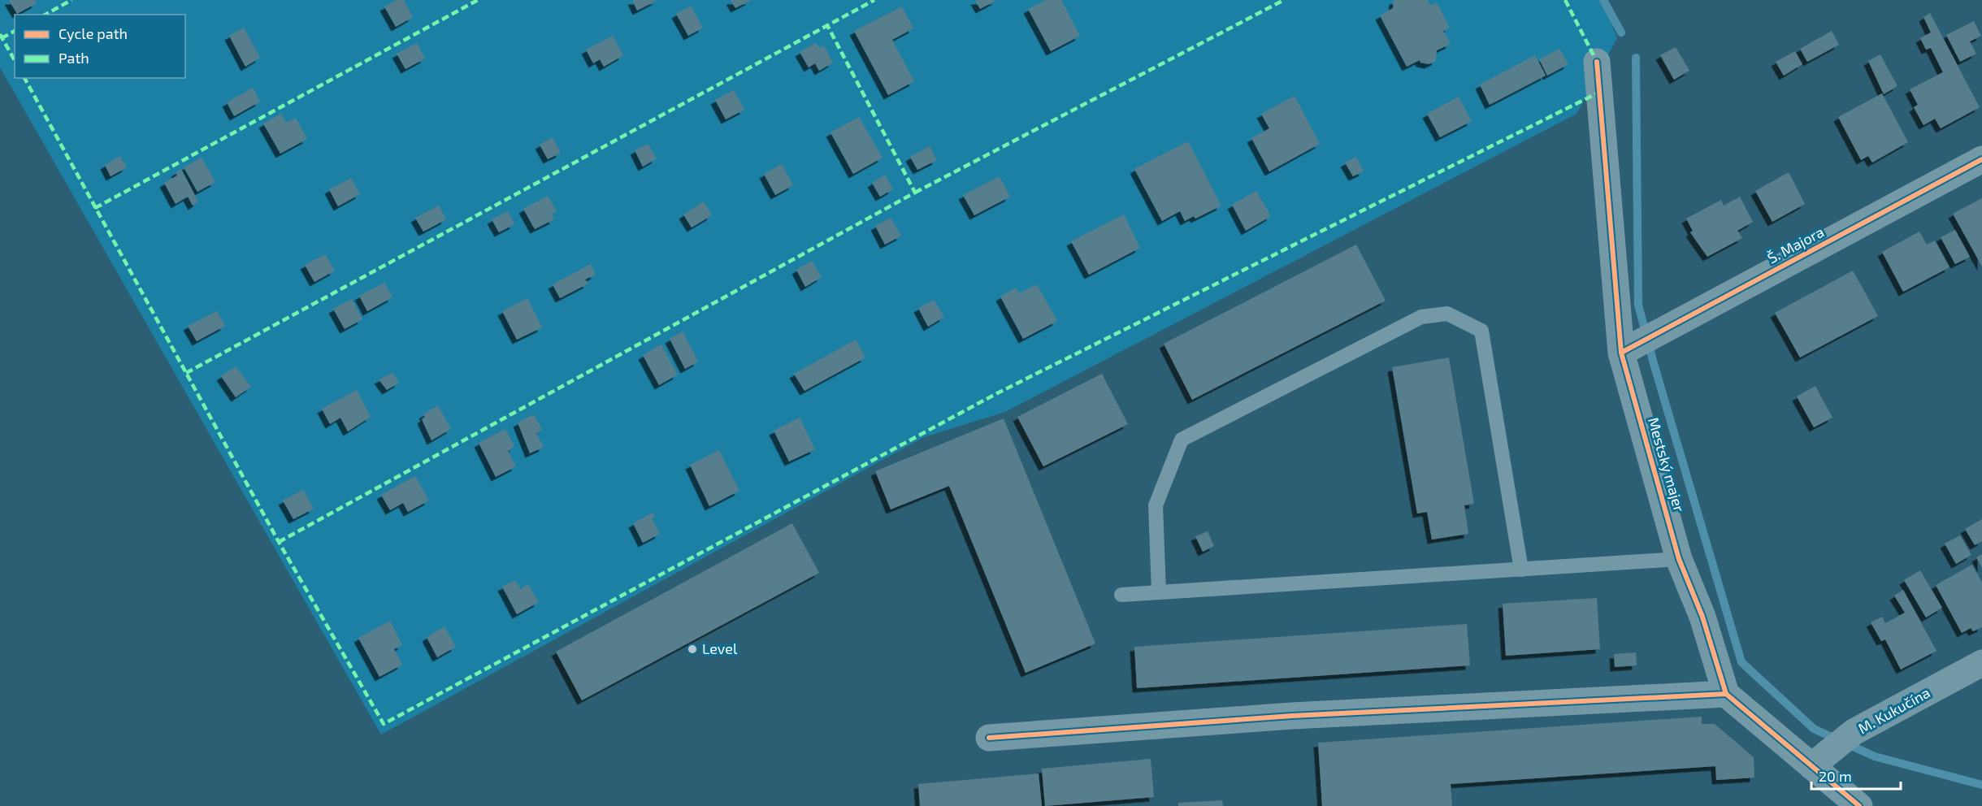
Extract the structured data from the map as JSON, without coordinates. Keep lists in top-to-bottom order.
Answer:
{
  "streets": {
    "street": ["Š. Majora", "Mestský majer", "M. Kukučína"]
  },
  "crossings": [
    ["Š. Majora", "Mestský majer"]
  ],
  "places": ["Level"],
  "legend": ["Cycle path", "Path"],
  "scale_bar": "20 m"
}
